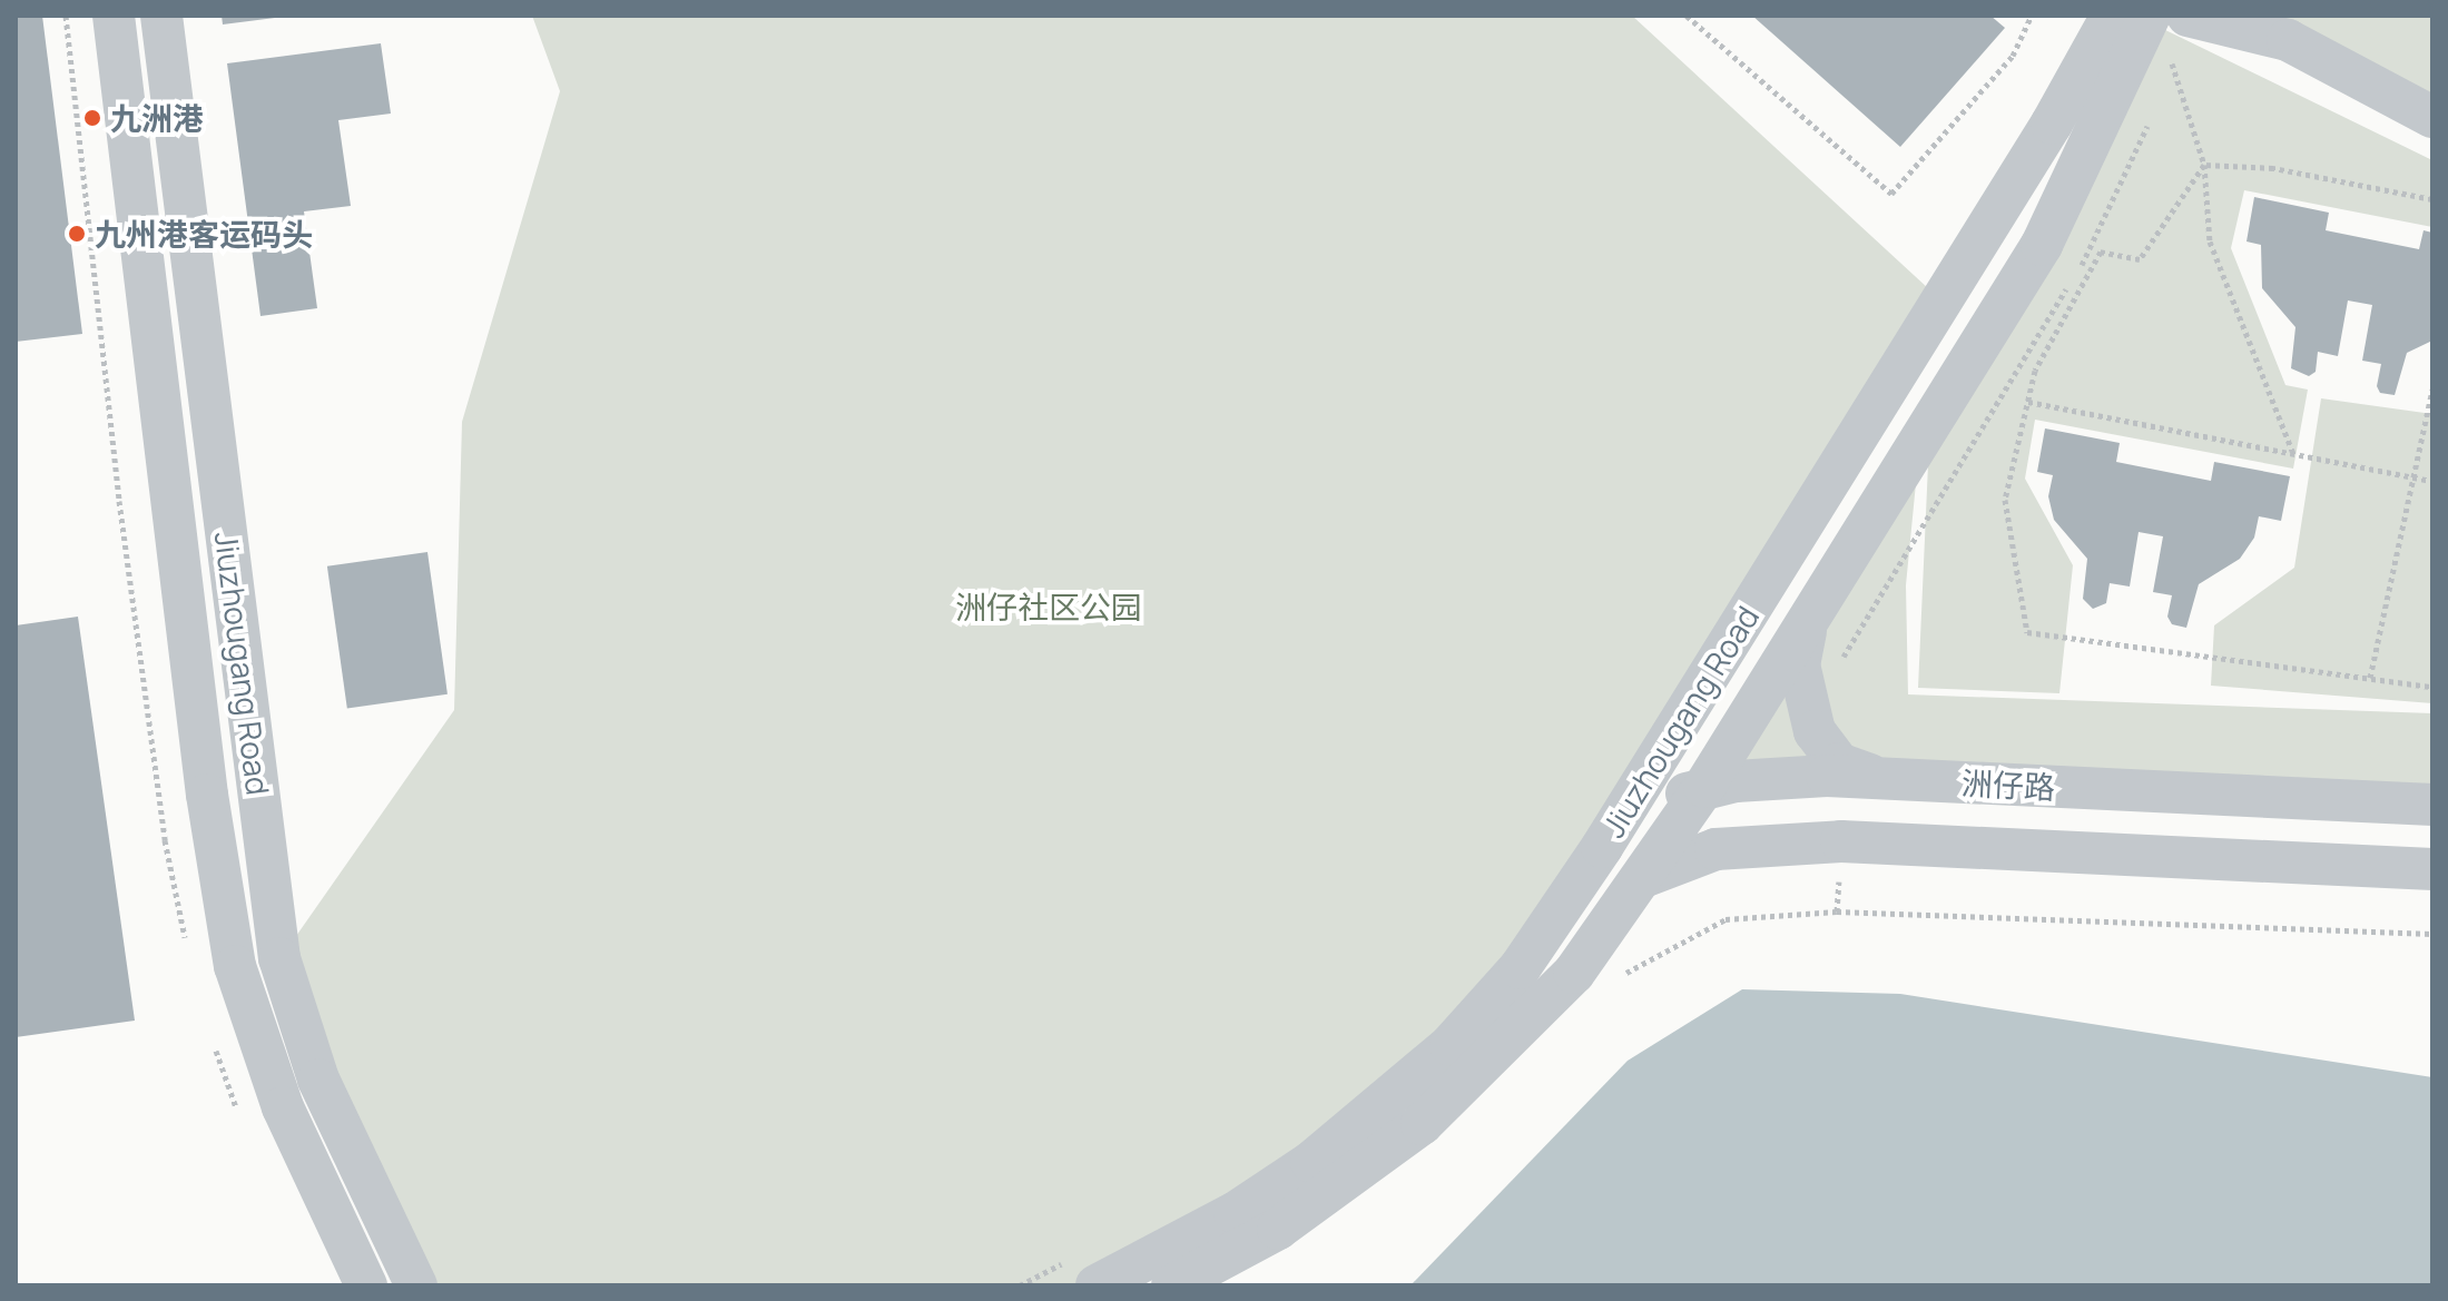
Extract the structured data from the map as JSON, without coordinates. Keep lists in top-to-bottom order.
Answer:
{
  "streets": {
    "street": ["Jiuzhougang Road", "洲仔路"]
  },
  "crossings": [
    ["Jiuzhougang Road", "洲仔路"]
  ],
  "parks": ["洲仔社区公园"],
  "places": ["九洲港", "九州港客运码头"]
}
